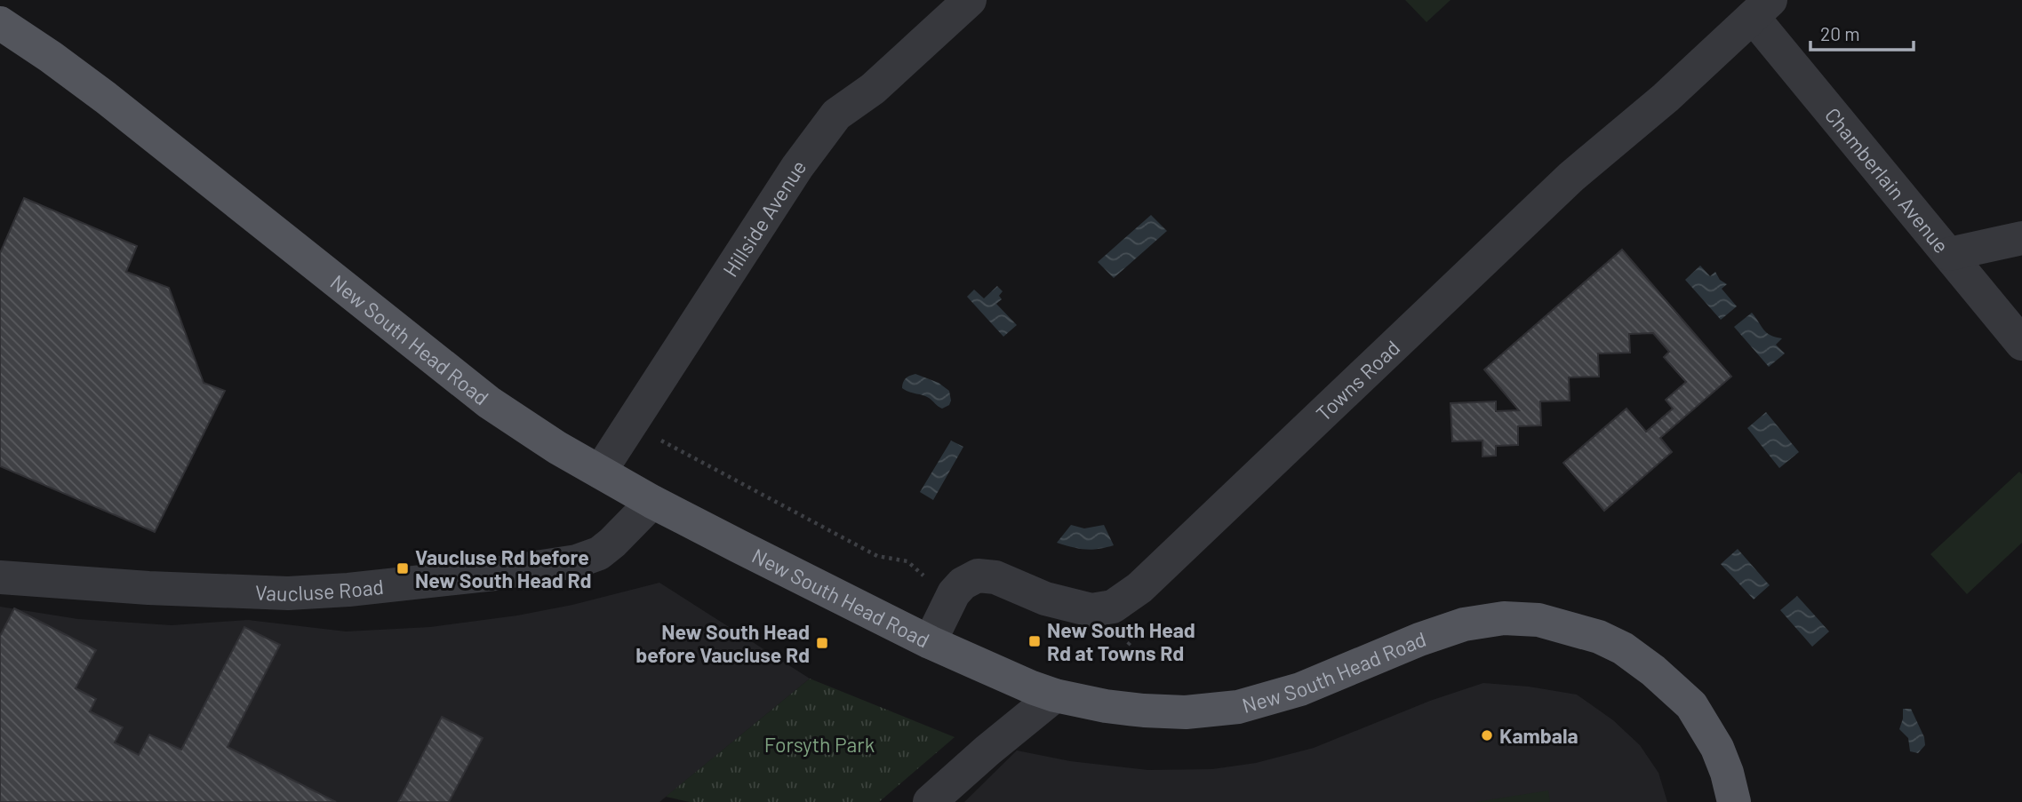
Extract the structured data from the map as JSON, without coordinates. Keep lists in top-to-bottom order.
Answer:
{
  "streets": {
    "main road": ["New South Head Road"],
    "street": [
      "Chamberlain Avenue",
      "Hillside Avenue",
      "Towns Road",
      "Vaucluse Road"
    ]
  },
  "crossings": [
    ["Chamberlain Avenue", "Towns Road"],
    ["Hillside Avenue", "New South Head Road"],
    ["New South Head Road", "Towns Road"],
    ["New South Head Road", "Vaucluse Road"]
  ],
  "parks": ["Forsyth Park"],
  "places": {
    "transit": ["Vaucluse Rd before New South Head Rd", "New South Head Rd at Towns Rd", "New South Head before Vaucluse Rd"],
    "other": ["Kambala"]
  },
  "scale_bar": "20 m"
}
